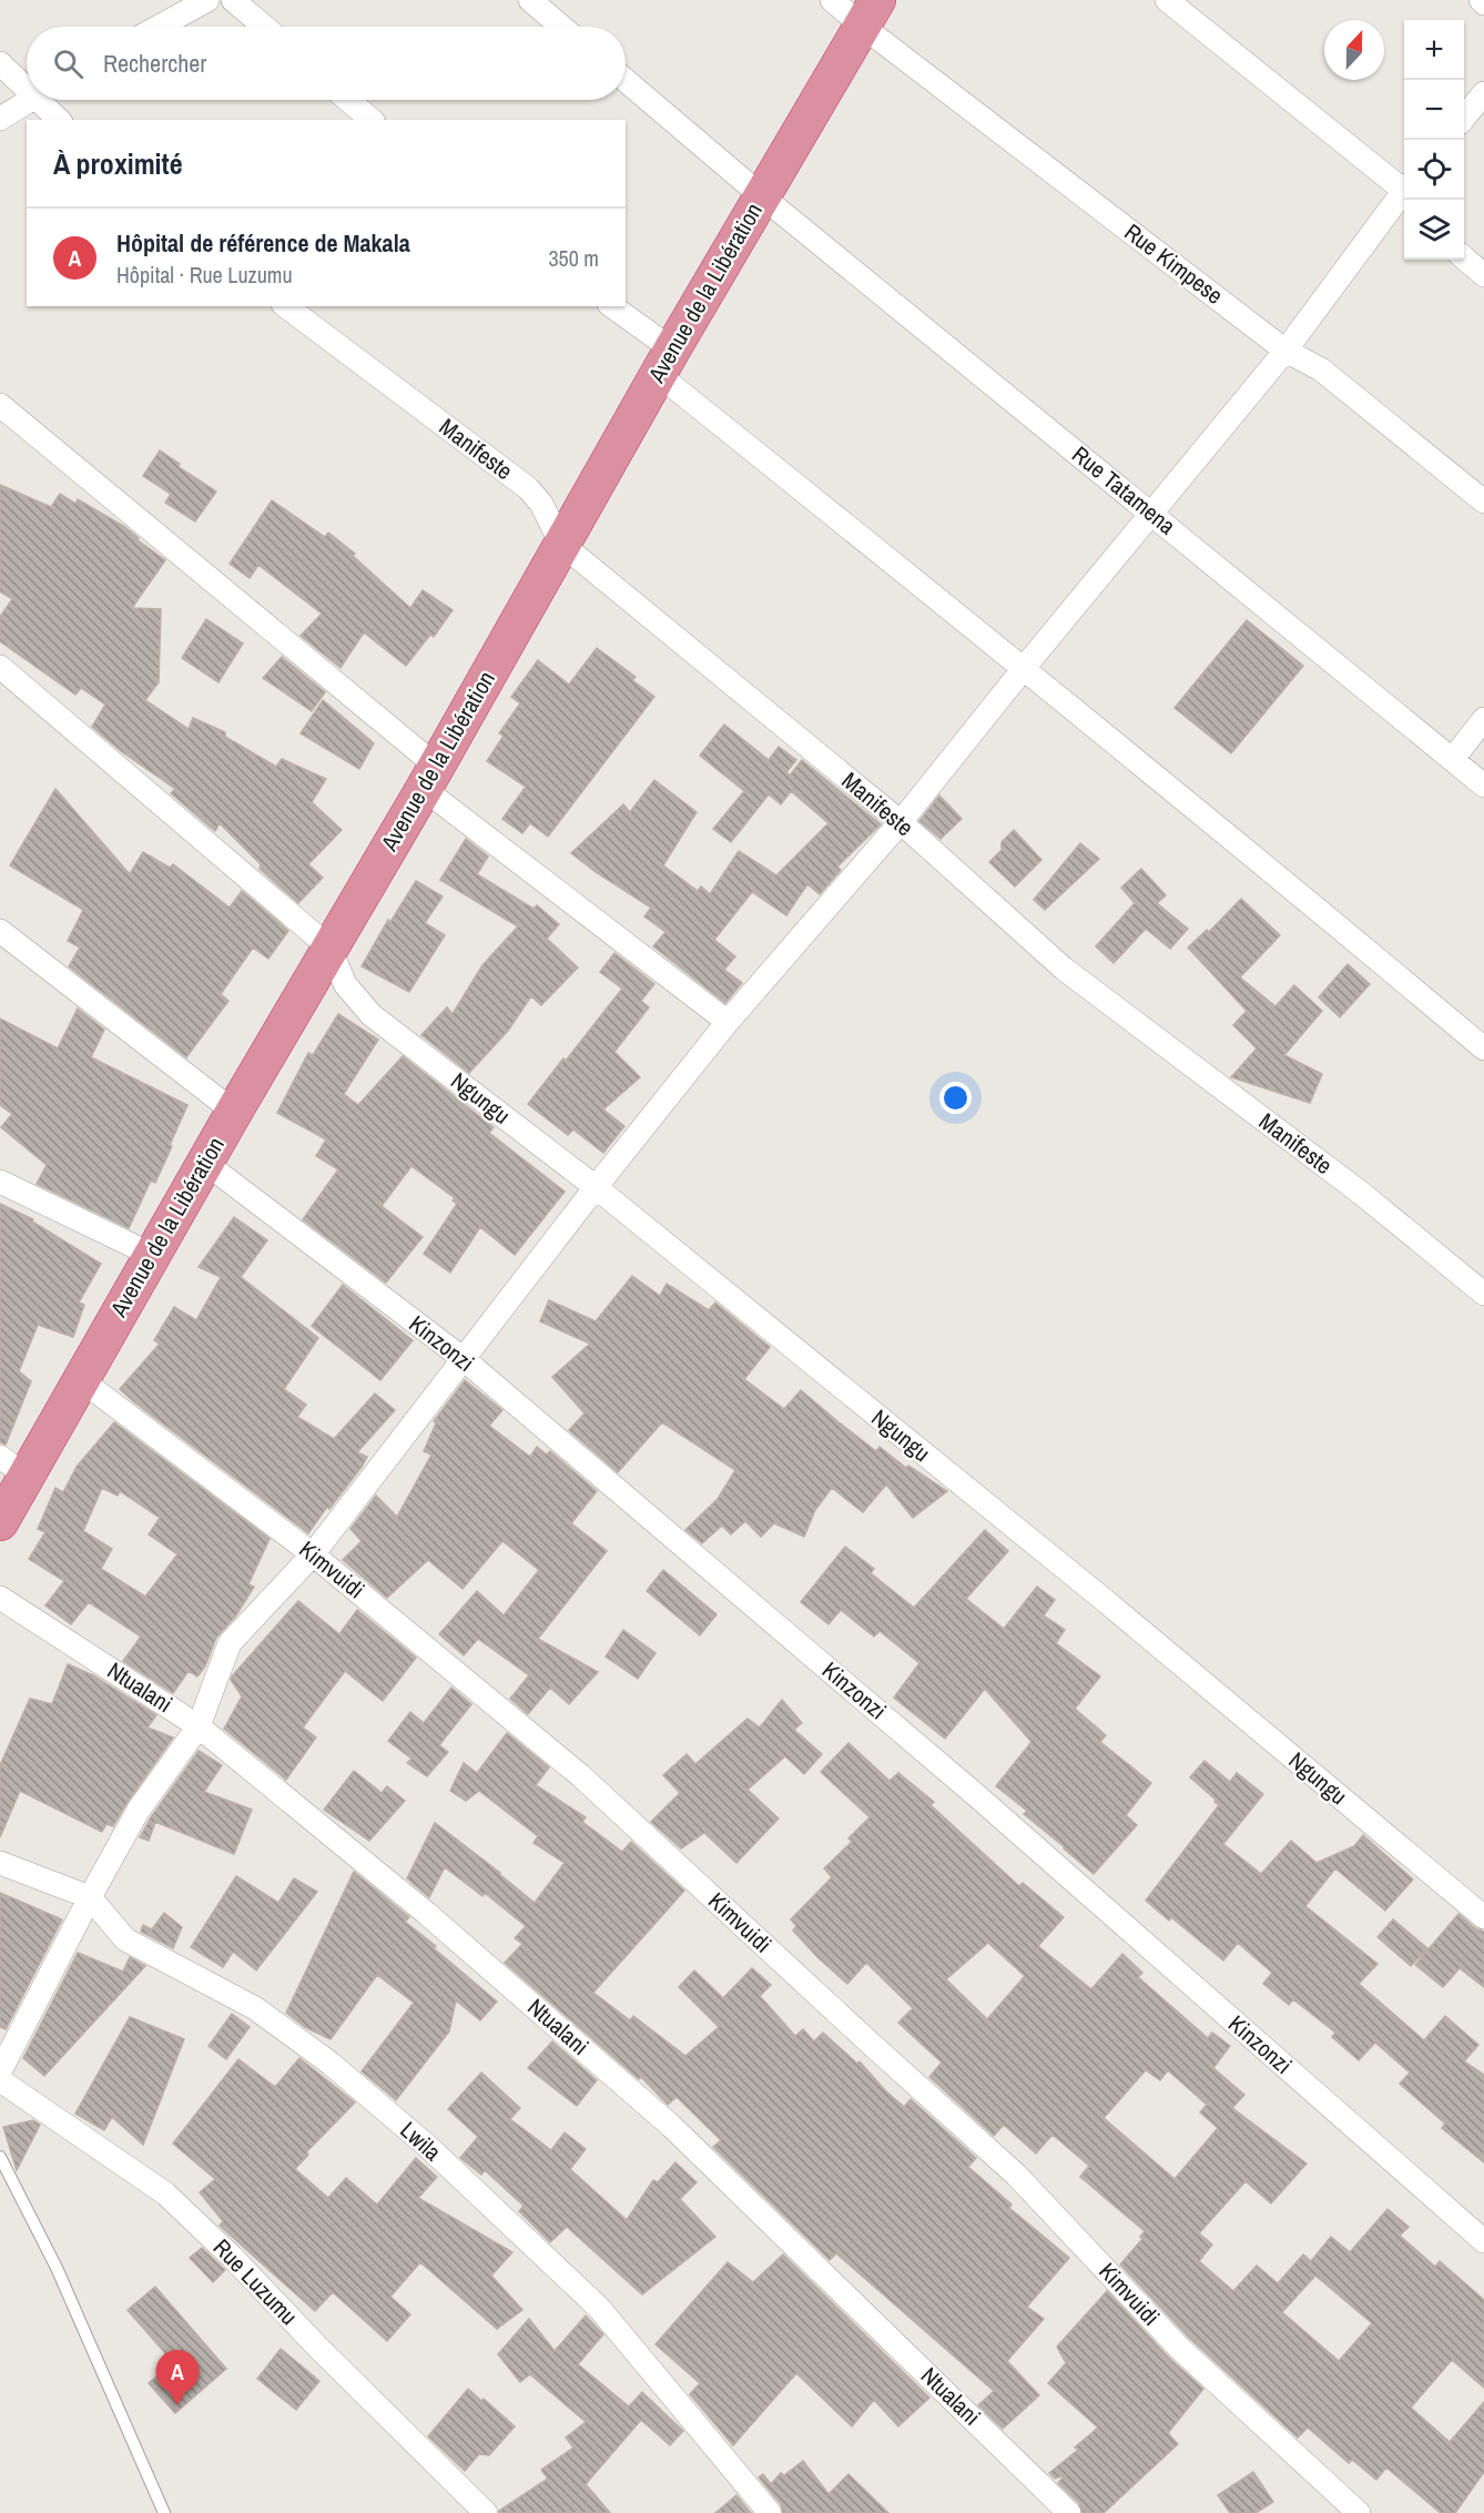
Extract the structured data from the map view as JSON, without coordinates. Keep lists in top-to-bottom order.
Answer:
{
  "streets": {
    "highway": ["Avenue de la Libération"],
    "street": [
      "Rue Kimpese",
      "Manifeste",
      "Rue Tatamena",
      "Ngungu",
      "Kinzonzi",
      "Kimvuidi",
      "Ntualani",
      "Lwila",
      "Rue Luzumu"
    ]
  },
  "crossings": [
    ["Rue Kimpese", "Avenue de la Libération"],
    ["Avenue de la Libération", "Manifeste"],
    ["Avenue de la Libération", "Rue Tatamena"],
    ["Avenue de la Libération", "Ngungu"],
    ["Avenue de la Libération", "Kinzonzi"],
    ["Avenue de la Libération", "Kimvuidi"]
  ],
  "north": "top",
  "page": {
    "map_buttons": ["+", "−"],
    "search": "Rechercher",
    "heading": "À proximité",
    "list": [
      {
        "mark": "A",
        "name": "Hôpital de référence de Makala",
        "note": "Hôpital · Rue Luzumu",
        "value": "350 m"
      }
    ],
    "pins": "A"
  }
}
